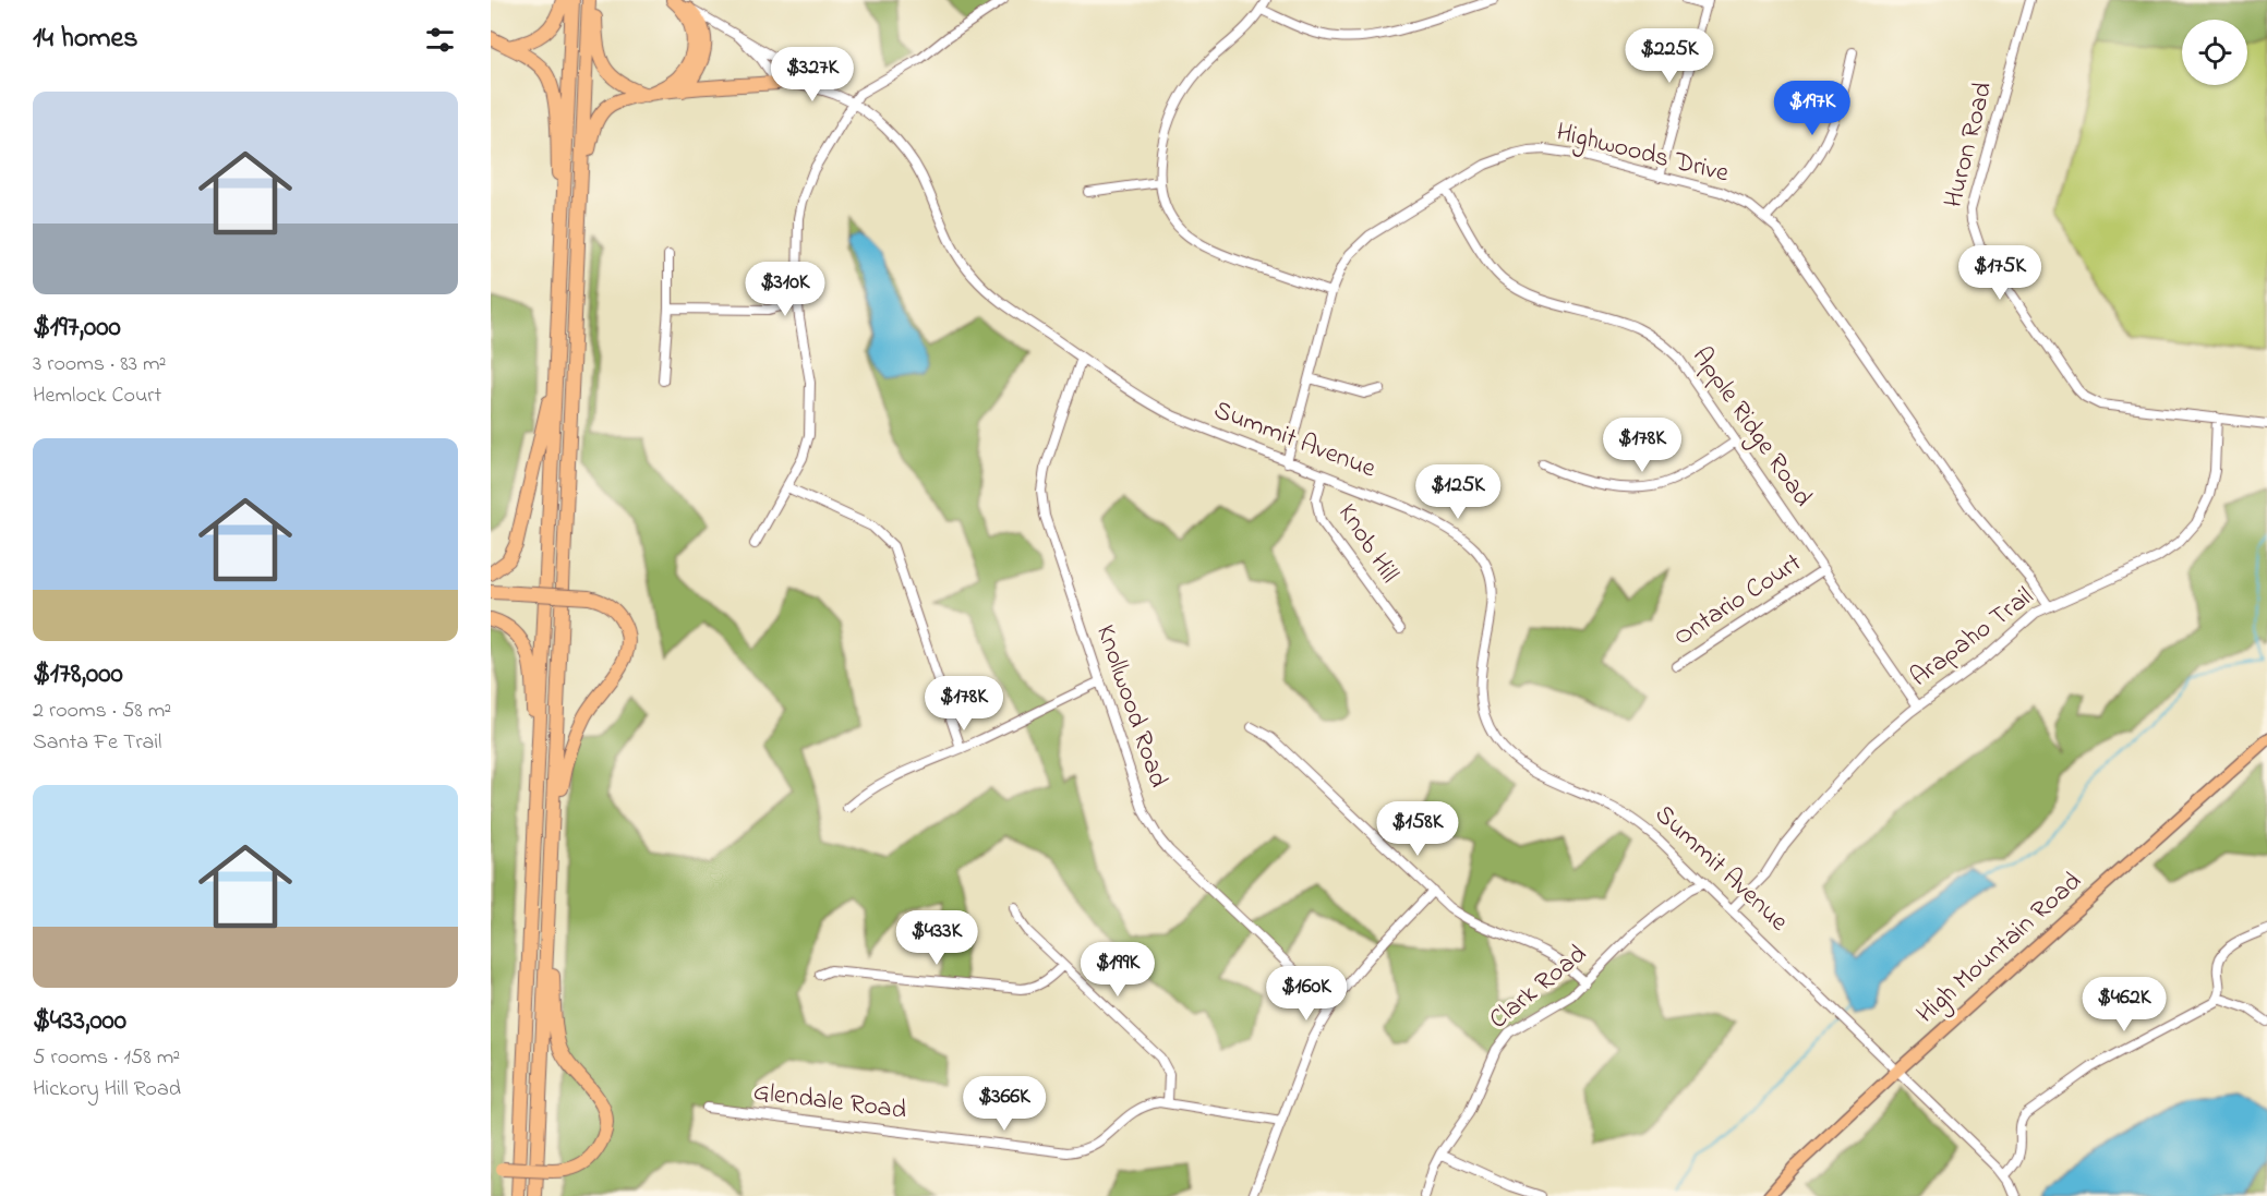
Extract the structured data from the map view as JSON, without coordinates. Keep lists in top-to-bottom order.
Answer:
{
  "streets": {
    "main road": ["High Mountain Road"],
    "street": [
      "Huron Road",
      "Highwoods Drive",
      "Apple Ridge Road",
      "Summit Avenue",
      "Knob Hill",
      "Ontario Court",
      "Arapaho Trail",
      "Knollwood Road",
      "Clark Road",
      "Glendale Road"
    ]
  },
  "crossings": [
    ["Huron Road", "Arapaho Trail"],
    ["Highwoods Drive", "Apple Ridge Road"],
    ["Highwoods Drive", "Summit Avenue"],
    ["Highwoods Drive", "Arapaho Trail"],
    ["Apple Ridge Road", "Ontario Court"],
    ["Apple Ridge Road", "Arapaho Trail"],
    ["Summit Avenue", "Knob Hill"],
    ["Summit Avenue", "Arapaho Trail"],
    ["Summit Avenue", "Knollwood Road"],
    ["Summit Avenue", "High Mountain Road"],
    ["Summit Avenue", "Clark Road"]
  ],
  "page": {
    "heading": "14 homes",
    "price": [
      "$225K",
      "$327K",
      "$197K",
      "$175K",
      "$310K",
      "$178K",
      "$125K",
      "$178K",
      "$158K",
      "$433K",
      "$199K",
      "$160K",
      "$462K",
      "$366K"
    ],
    "list": [
      {
        "name": "$197,000",
        "note": "3 rooms · 83 m² · Hemlock Court"
      },
      {
        "name": "$178,000",
        "note": "2 rooms · 58 m² · Santa Fe Trail"
      },
      {
        "name": "$433,000",
        "note": "5 rooms · 158 m² · Hickory Hill Road"
      }
    ]
  }
}
